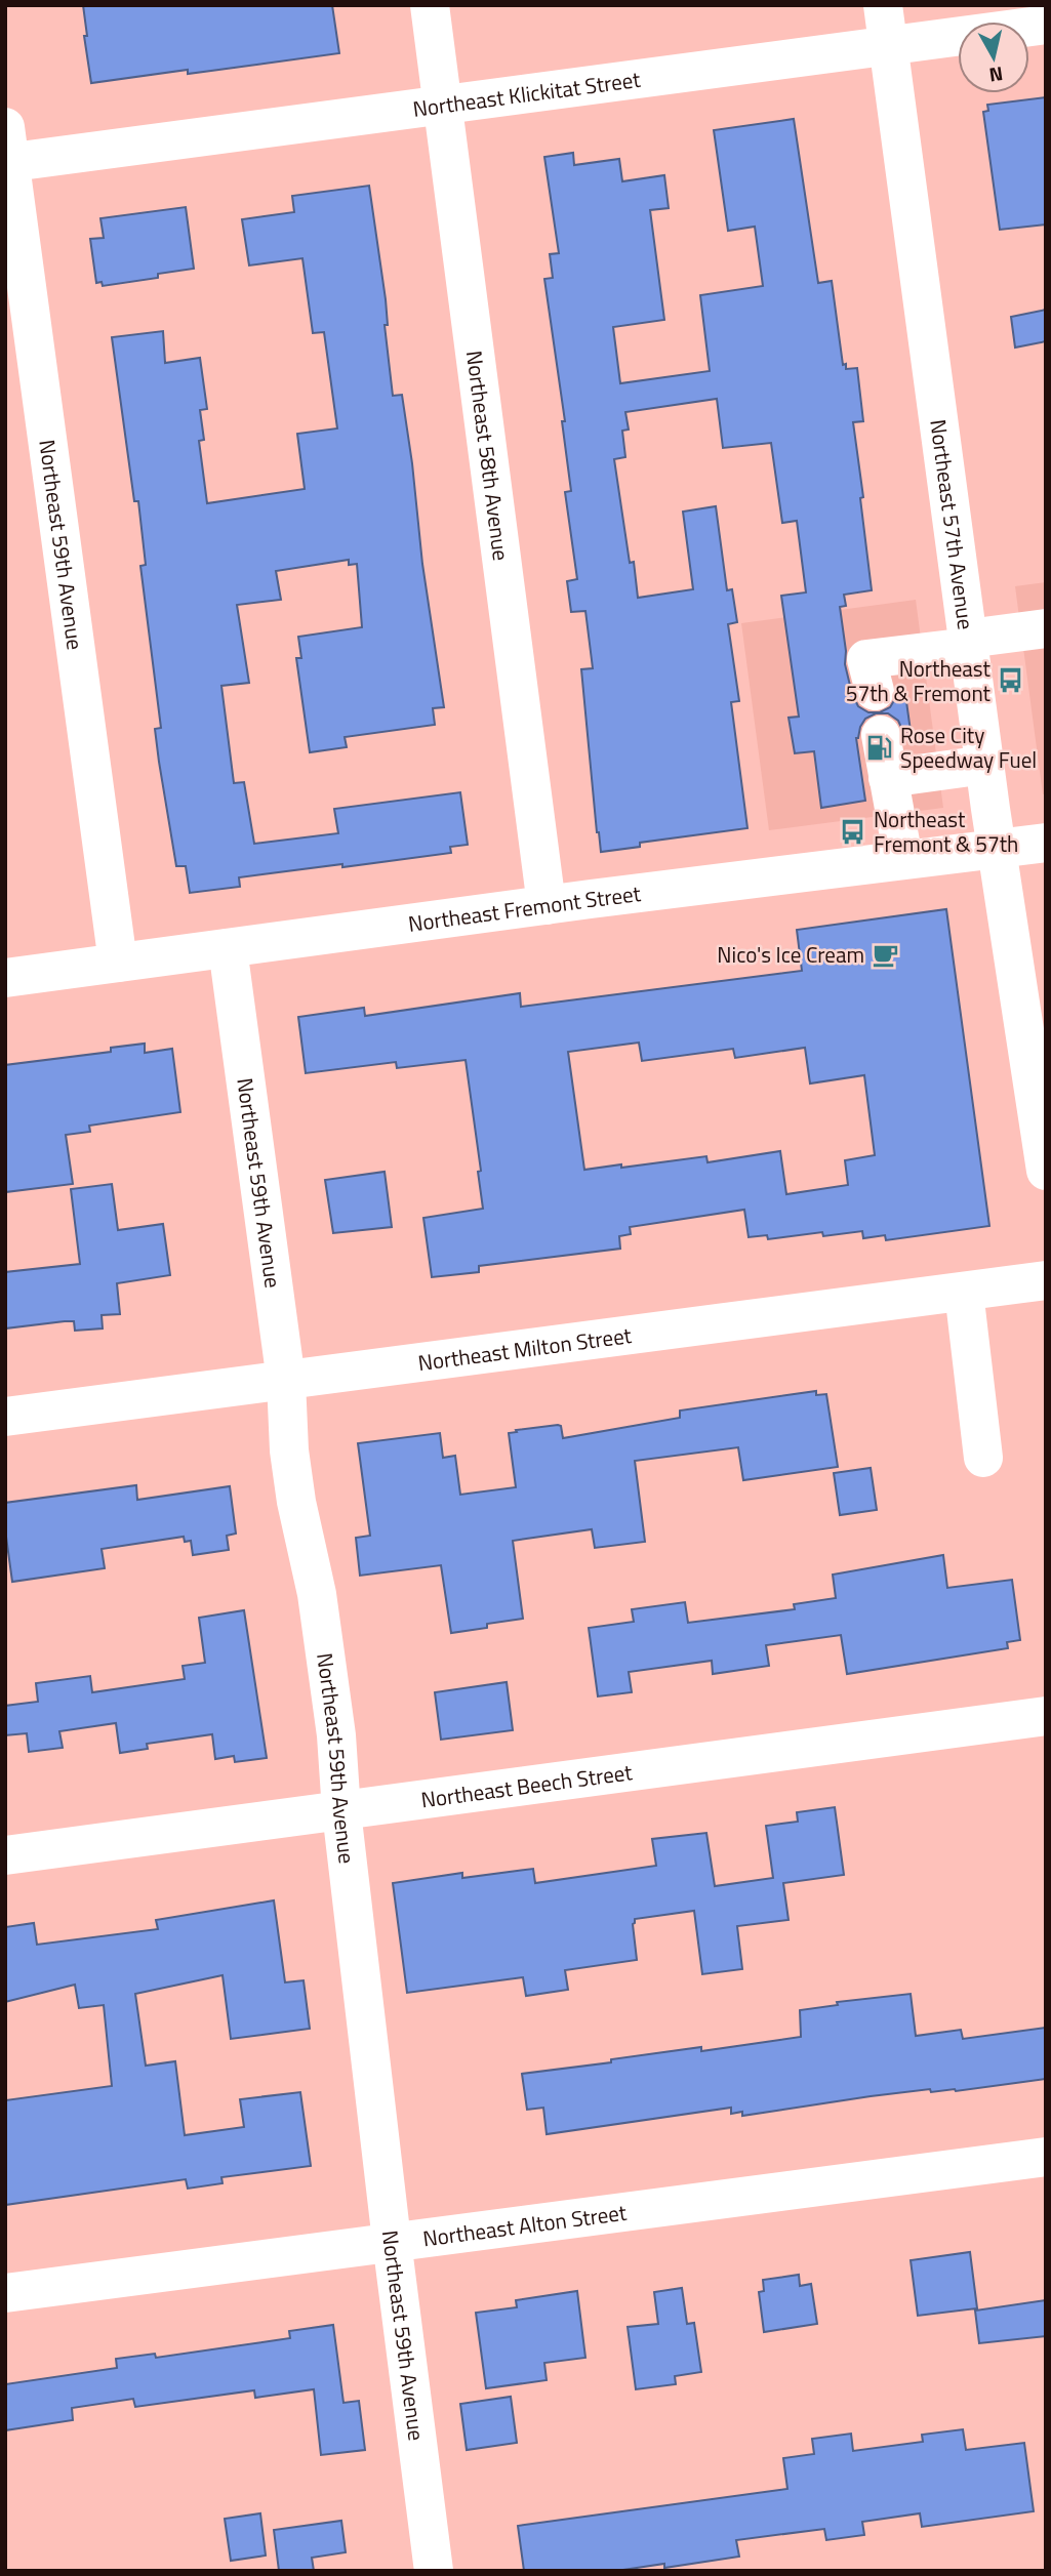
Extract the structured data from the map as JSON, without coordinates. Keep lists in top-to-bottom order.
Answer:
{
  "streets": {
    "street": [
      "Northeast Klickitat Street",
      "Northeast 58th Avenue",
      "Northeast 57th Avenue",
      "Northeast 59th Avenue",
      "Northeast Fremont Street",
      "Northeast Milton Street",
      "Northeast Beech Street",
      "Northeast Alton Street"
    ]
  },
  "crossings": [
    ["Northeast Klickitat Street", "Northeast 58th Avenue"],
    ["Northeast Klickitat Street", "Northeast 57th Avenue"],
    ["Northeast Klickitat Street", "Northeast 59th Avenue"],
    ["Northeast 58th Avenue", "Northeast Fremont Street"],
    ["Northeast 57th Avenue", "Northeast Fremont Street"],
    ["Northeast 59th Avenue", "Northeast Fremont Street"],
    ["Northeast 59th Avenue", "Northeast Milton Street"],
    ["Northeast 59th Avenue", "Northeast Beech Street"],
    ["Northeast 59th Avenue", "Northeast Alton Street"]
  ],
  "places": {
    "bus stop": ["Northeast 57th & Fremont", "Northeast Fremont & 57th"],
    "fuel station": ["Rose City Speedway Fuel"],
    "cafe": ["Nico's Ice Cream"]
  },
  "north": "bottom"
}
